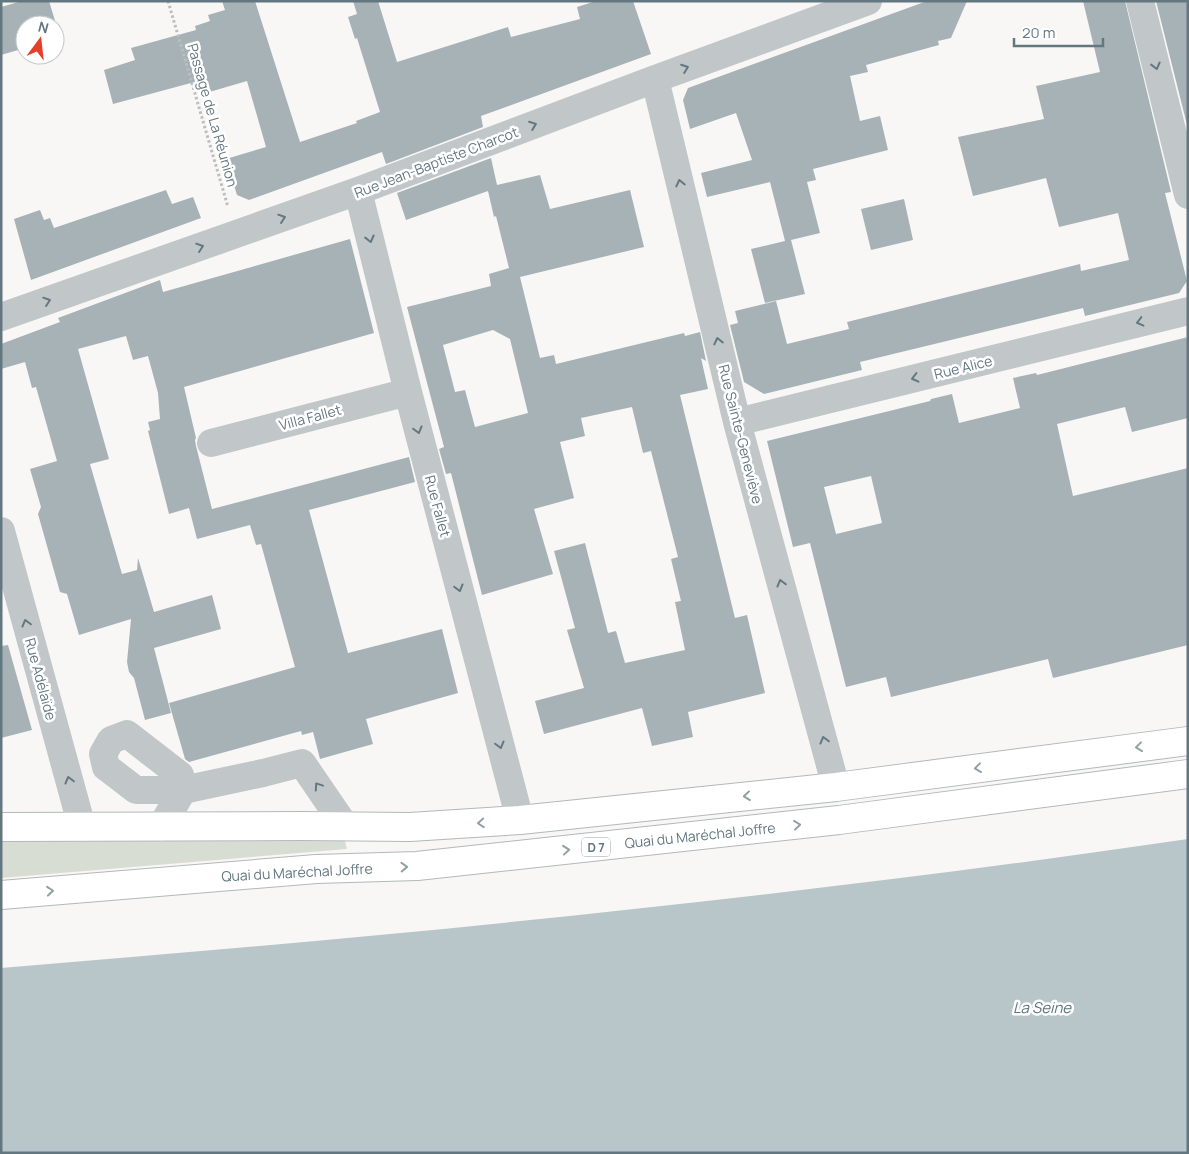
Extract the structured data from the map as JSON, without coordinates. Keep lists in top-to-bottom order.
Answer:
{
  "streets": {
    "main road": ["Quai du Maréchal Joffre", "D 7"],
    "street": [
      "Rue Jean-Baptiste Charcot",
      "Rue Alice",
      "Villa Fallet",
      "Rue Sainte-Geneviève",
      "Rue Fallet",
      "Rue Adélaïde"
    ],
    "path": ["Passage de La Réunion"]
  },
  "crossings": [
    ["Passage de La Réunion", "Rue Jean-Baptiste Charcot"],
    ["Rue Jean-Baptiste Charcot", "Rue Sainte-Geneviève"],
    ["Rue Jean-Baptiste Charcot", "Rue Fallet"],
    ["Rue Alice", "Rue Sainte-Geneviève"],
    ["Villa Fallet", "Rue Fallet"]
  ],
  "one_way": [
    "Rue Jean-Baptiste Charcot",
    "Rue Alice",
    "Rue Sainte-Geneviève",
    "Rue Fallet",
    "Rue Adélaïde"
  ],
  "water": ["La Seine"],
  "scale_bar": "20 m",
  "north": "top"
}
